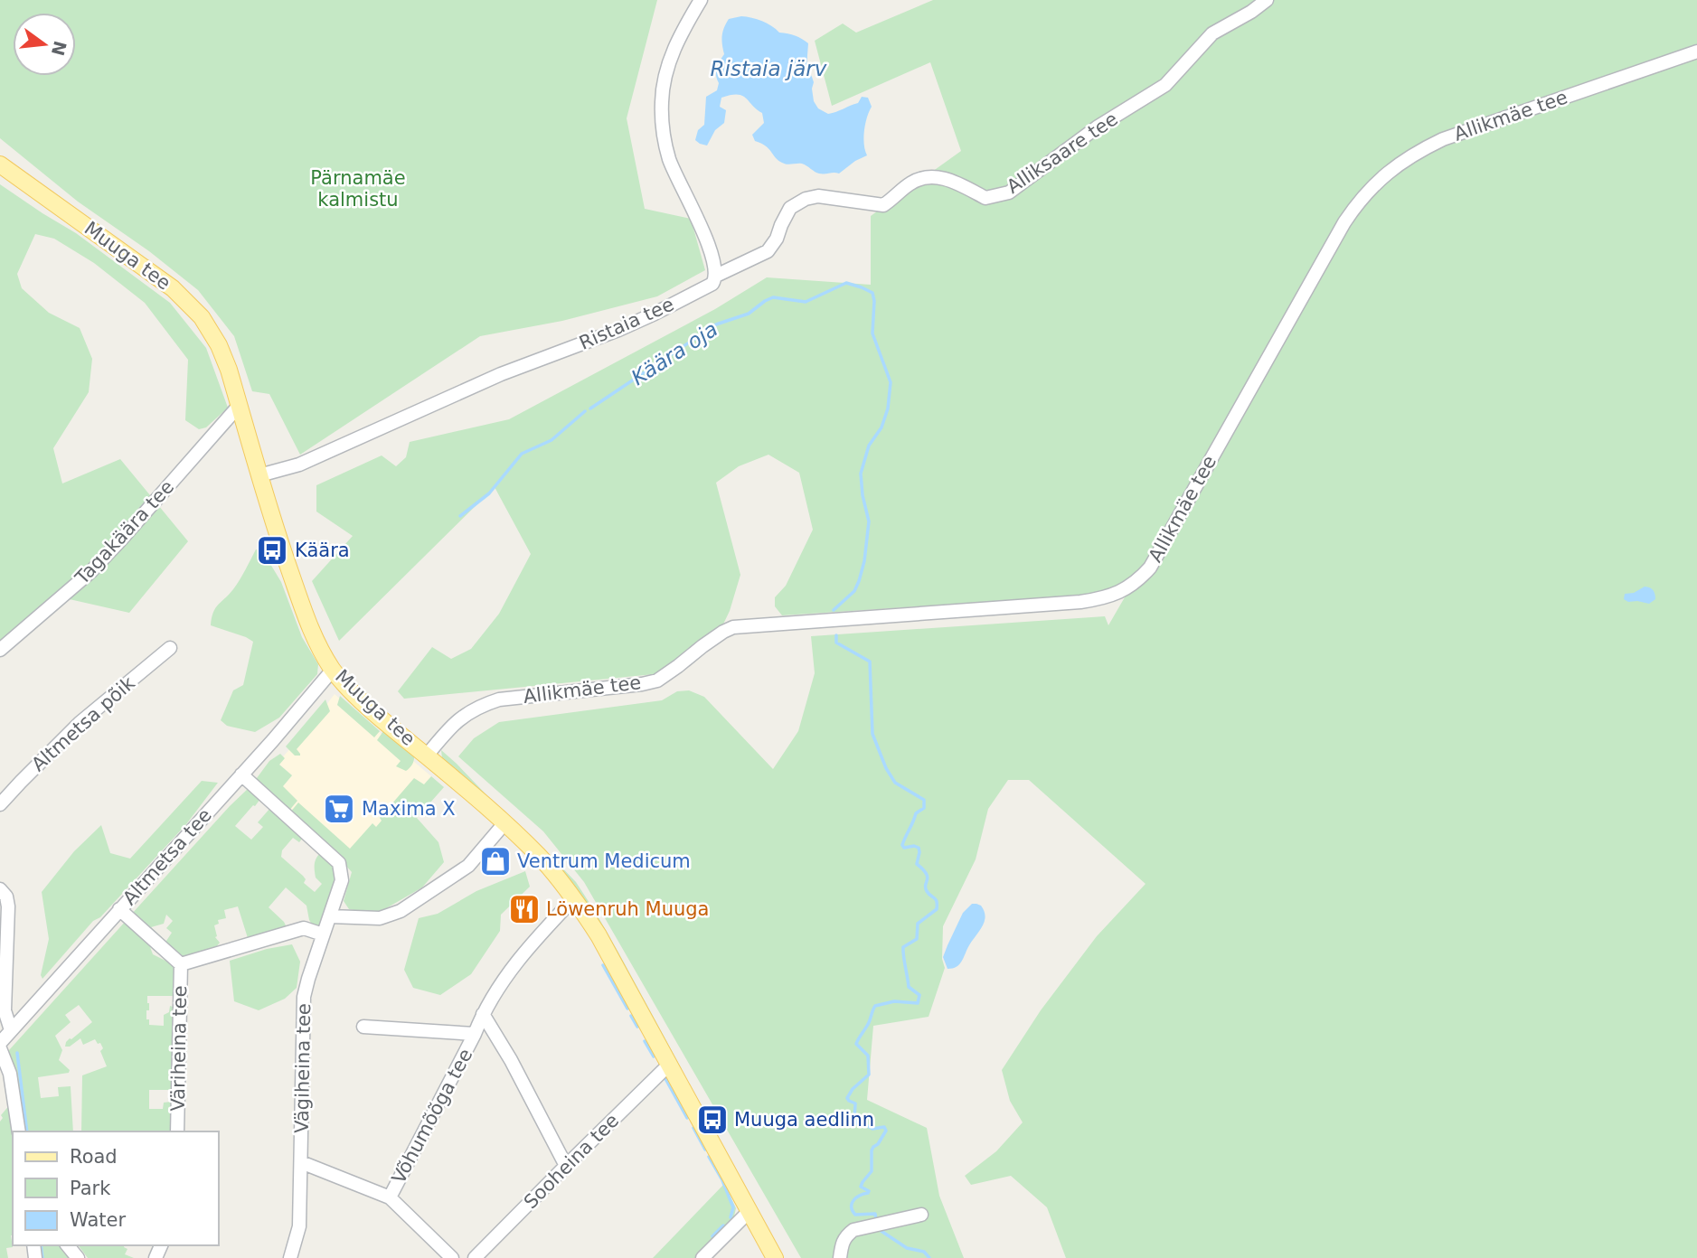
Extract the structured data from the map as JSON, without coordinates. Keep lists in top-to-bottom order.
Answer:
{
  "streets": {
    "main road": ["Muuga tee"],
    "street": [
      "Allikmäe tee",
      "Alliksaare tee",
      "Ristaia tee",
      "Tagakäära tee",
      "Altmetsa põik",
      "Altmetsa tee",
      "Väriheina tee",
      "Vägiheina tee",
      "Võhumõõga tee",
      "Sooheina tee"
    ]
  },
  "crossings": [
    ["Allikmäe tee", "Muuga tee"],
    ["Alliksaare tee", "Ristaia tee"],
    ["Muuga tee", "Ristaia tee"],
    ["Muuga tee", "Tagakäära tee"],
    ["Muuga tee", "Altmetsa tee"],
    ["Muuga tee", "Võhumõõga tee"],
    ["Muuga tee", "Sooheina tee"],
    ["Altmetsa tee", "Vägiheina tee"]
  ],
  "water": ["Ristaia järv", "Käära oja"],
  "parks": ["Pärnamäe kalmistu"],
  "places": {
    "bus stop": ["Käära", "Muuga aedlinn"],
    "supermarket": ["Maxima X"],
    "shop": ["Ventrum Medicum"],
    "restaurant": ["Löwenruh Muuga"]
  },
  "legend": ["Road", "Park", "Water"],
  "north": "right"
}
